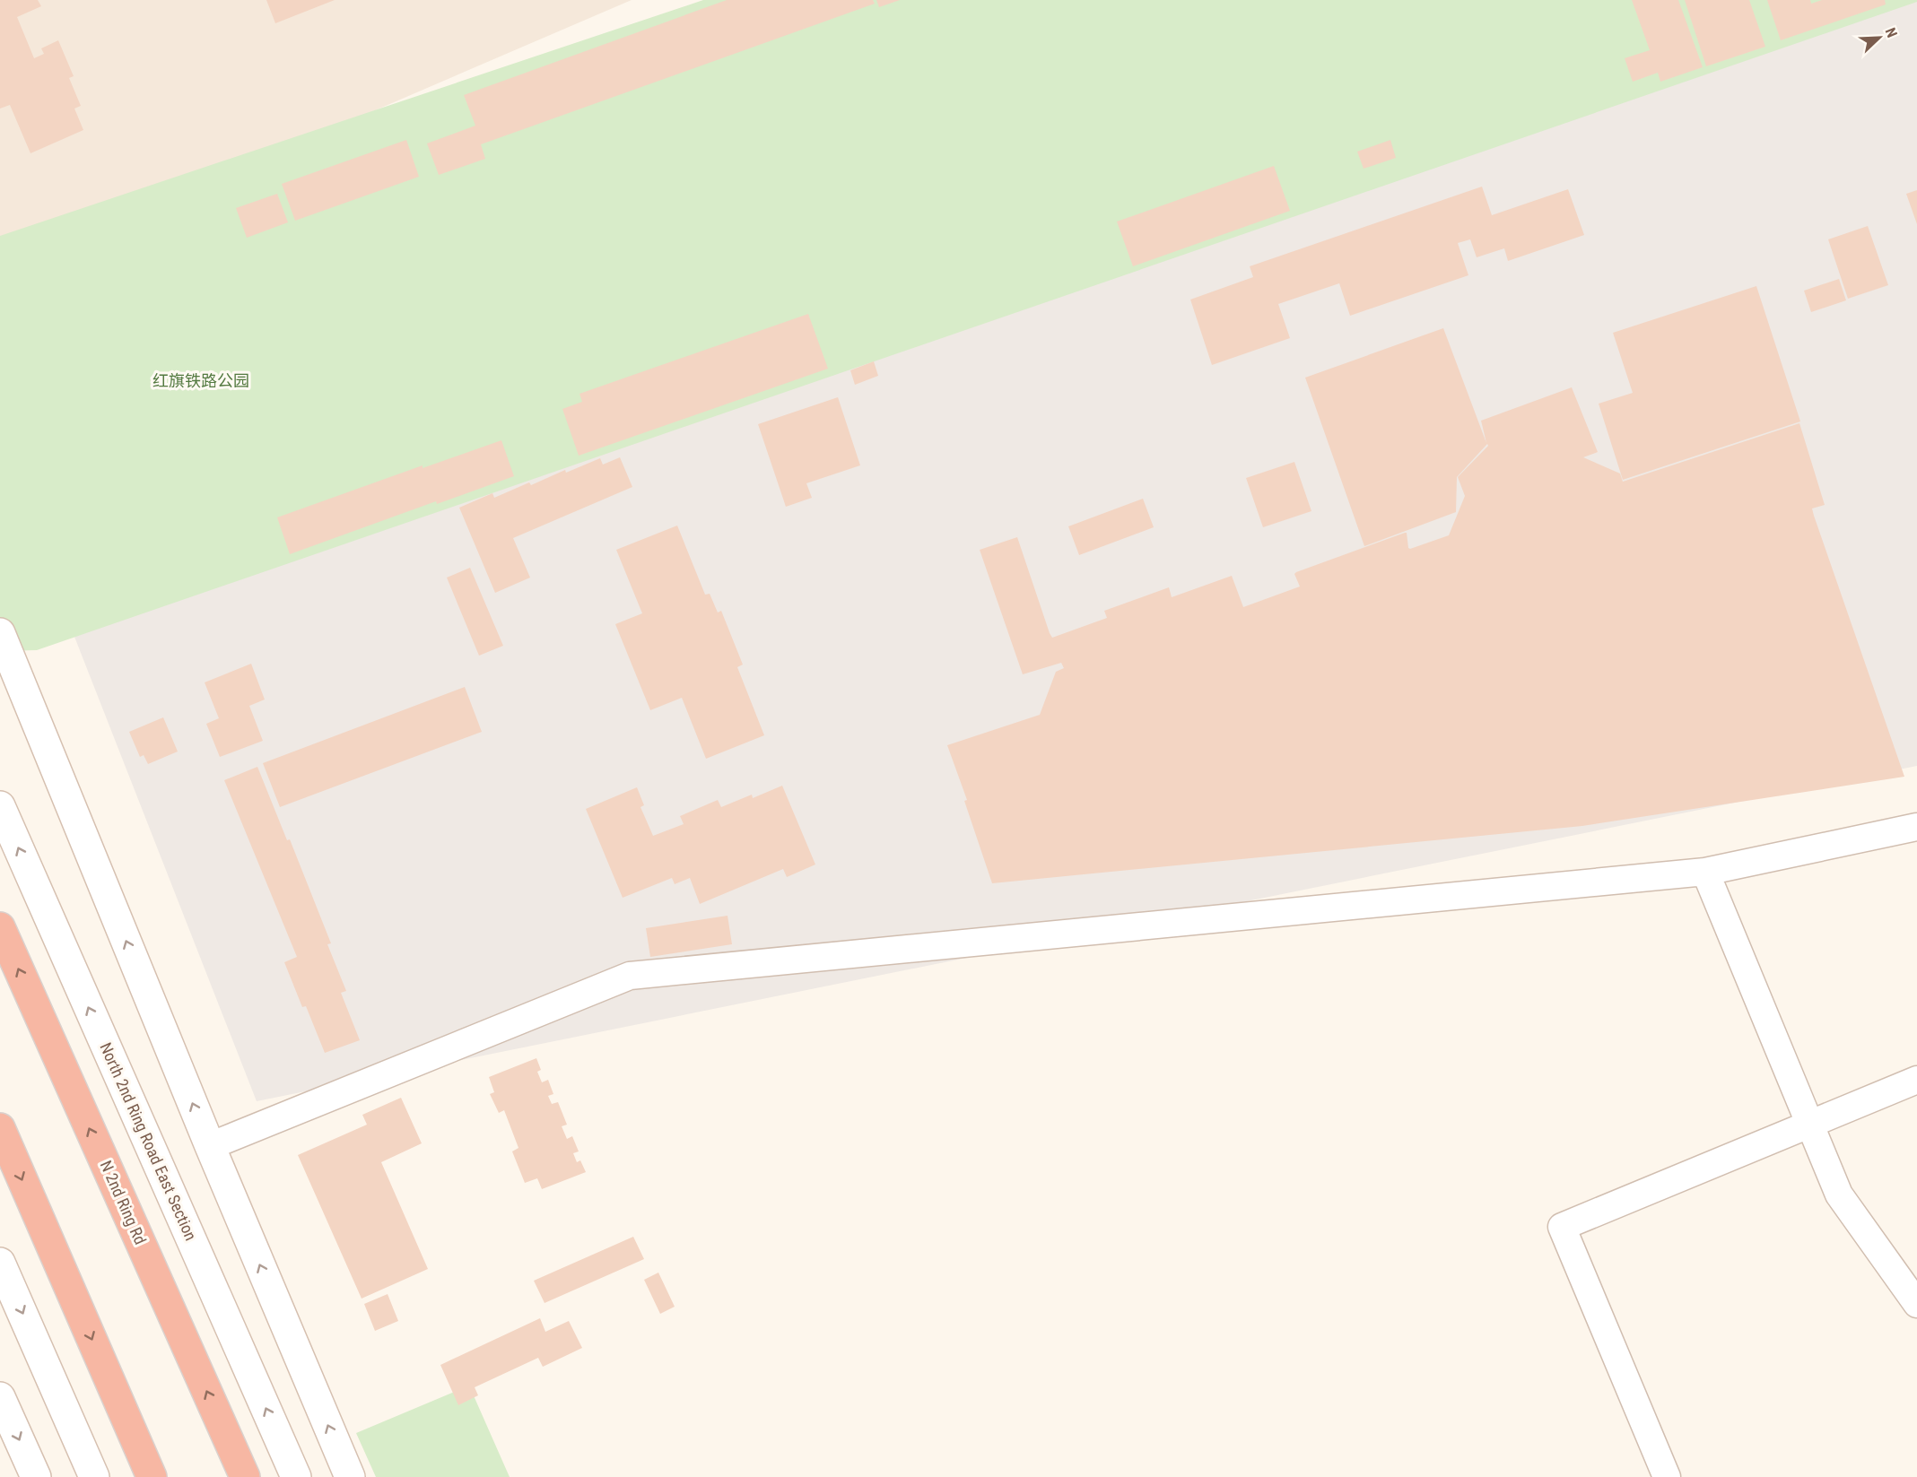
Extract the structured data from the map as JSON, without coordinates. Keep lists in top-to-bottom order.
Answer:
{
  "streets": {
    "highway": ["N 2nd Ring Rd"],
    "street": ["North 2nd Ring Road East Section"]
  },
  "parks": ["红旗铁路公园"],
  "north": "top right"
}
